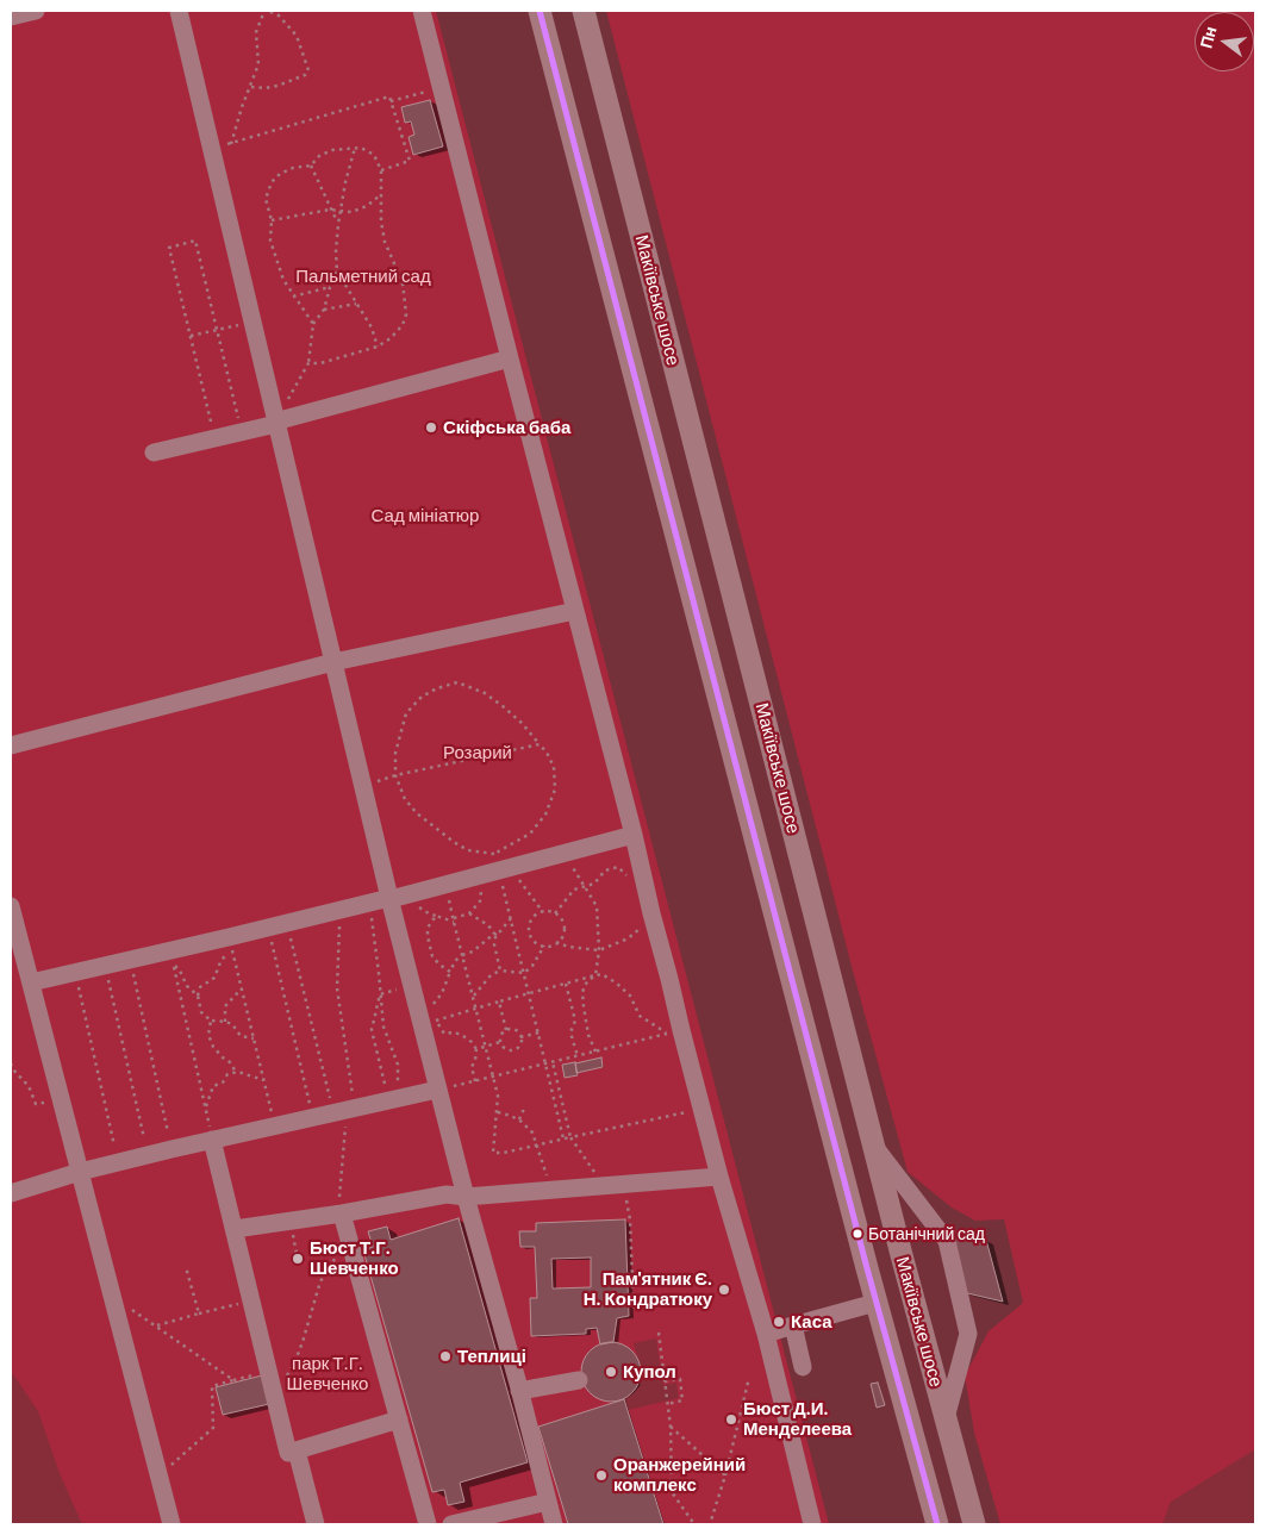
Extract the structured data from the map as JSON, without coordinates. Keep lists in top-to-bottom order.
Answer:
{
  "streets": {
    "main road": ["Макіївське шосе"]
  },
  "parks": [
    "Пальметний сад",
    "Сад мініатюр",
    "Розарий",
    "парк Т.Г. Шевченко"
  ],
  "places": [
    "Скіфська баба",
    "Ботанічний сад",
    "Бюст Т.Г. Шевченко",
    "Пам'ятник Є. Н. Кондратюку",
    "Каса",
    "Теплиці",
    "Купол",
    "Бюст Д.И. Менделеева",
    "Оранжерейний комплекс"
  ],
  "north": "left"
}
